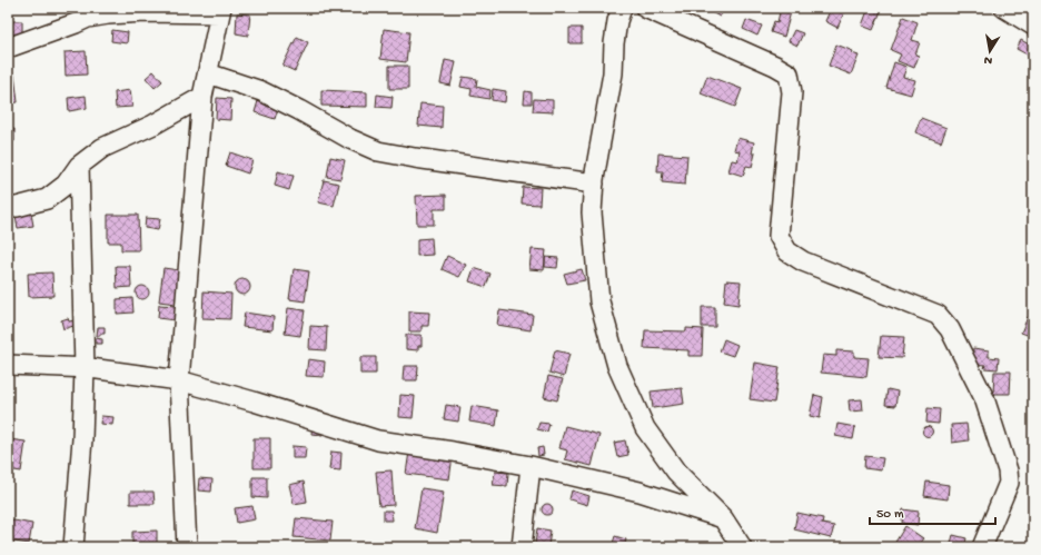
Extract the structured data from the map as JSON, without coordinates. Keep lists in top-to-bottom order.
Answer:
{
  "scale_bar": "50 m",
  "north": "bottom"
}
